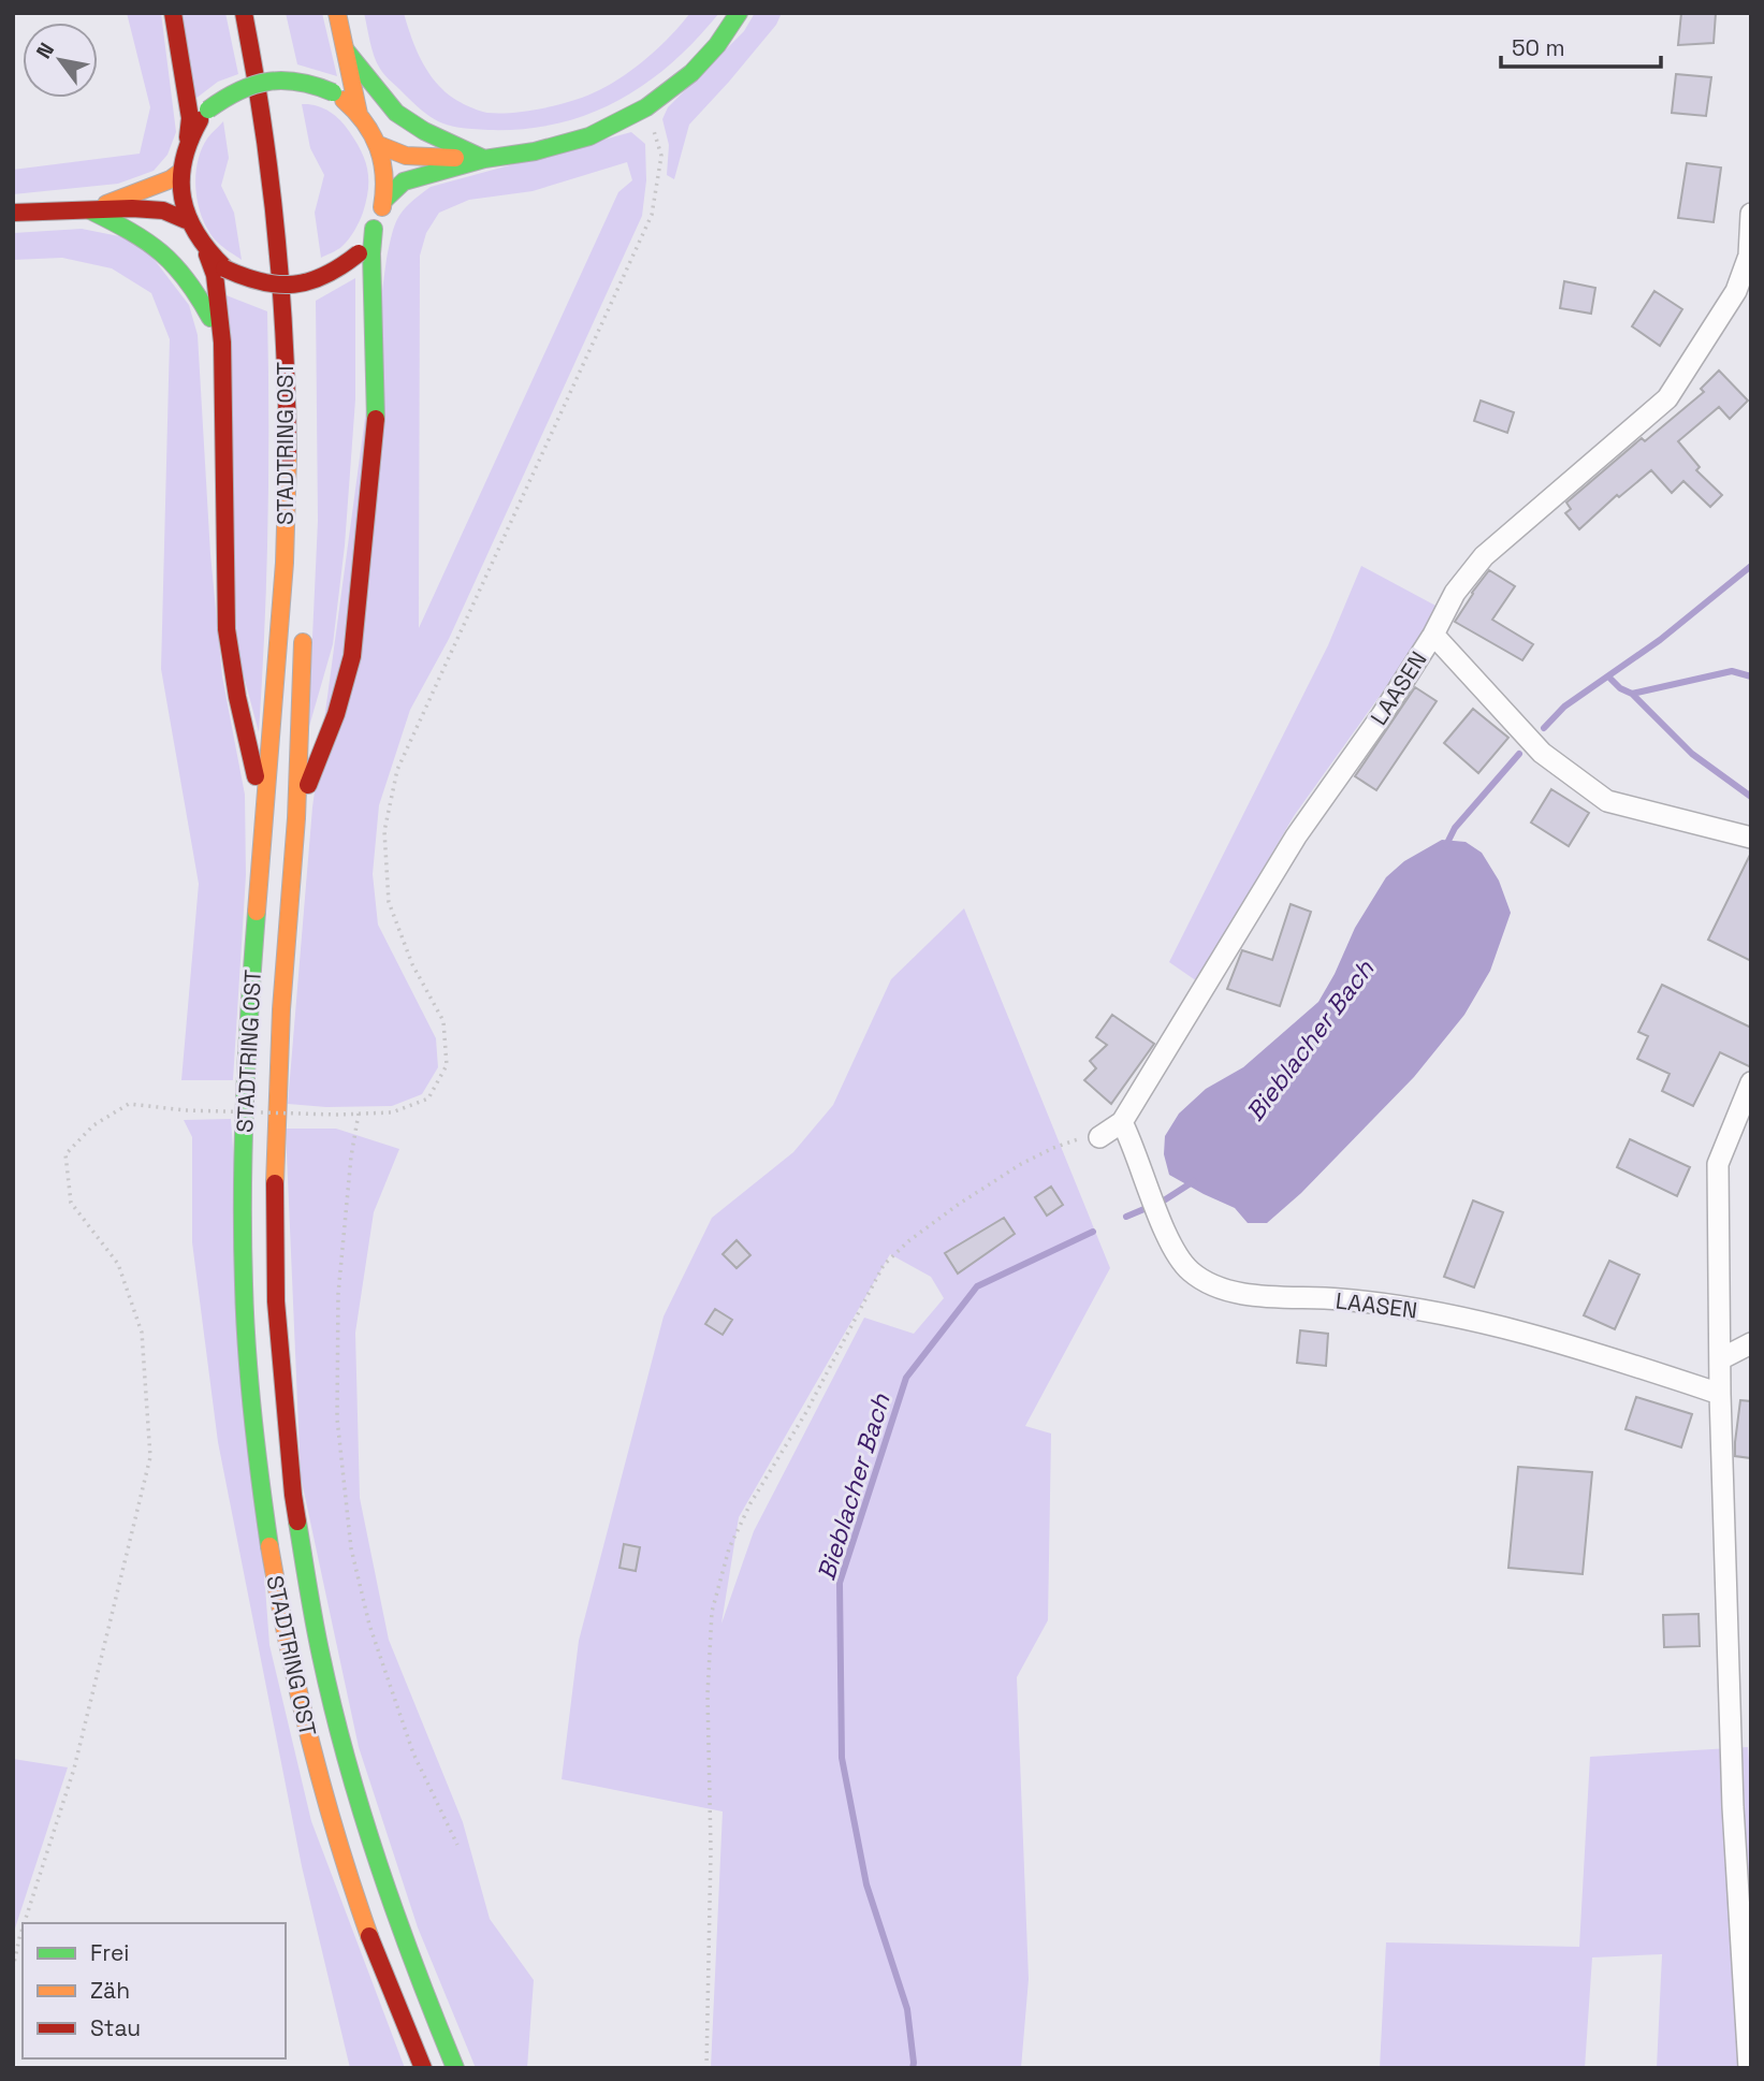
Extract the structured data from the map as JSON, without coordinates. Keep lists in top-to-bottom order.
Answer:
{
  "streets": {
    "main road": ["STADTRING OST"],
    "street": ["LAASEN"]
  },
  "water": ["Bieblacher Bach"],
  "legend": ["Frei", "Zäh", "Stau"],
  "scale_bar": "50 m",
  "north": "top left"
}
